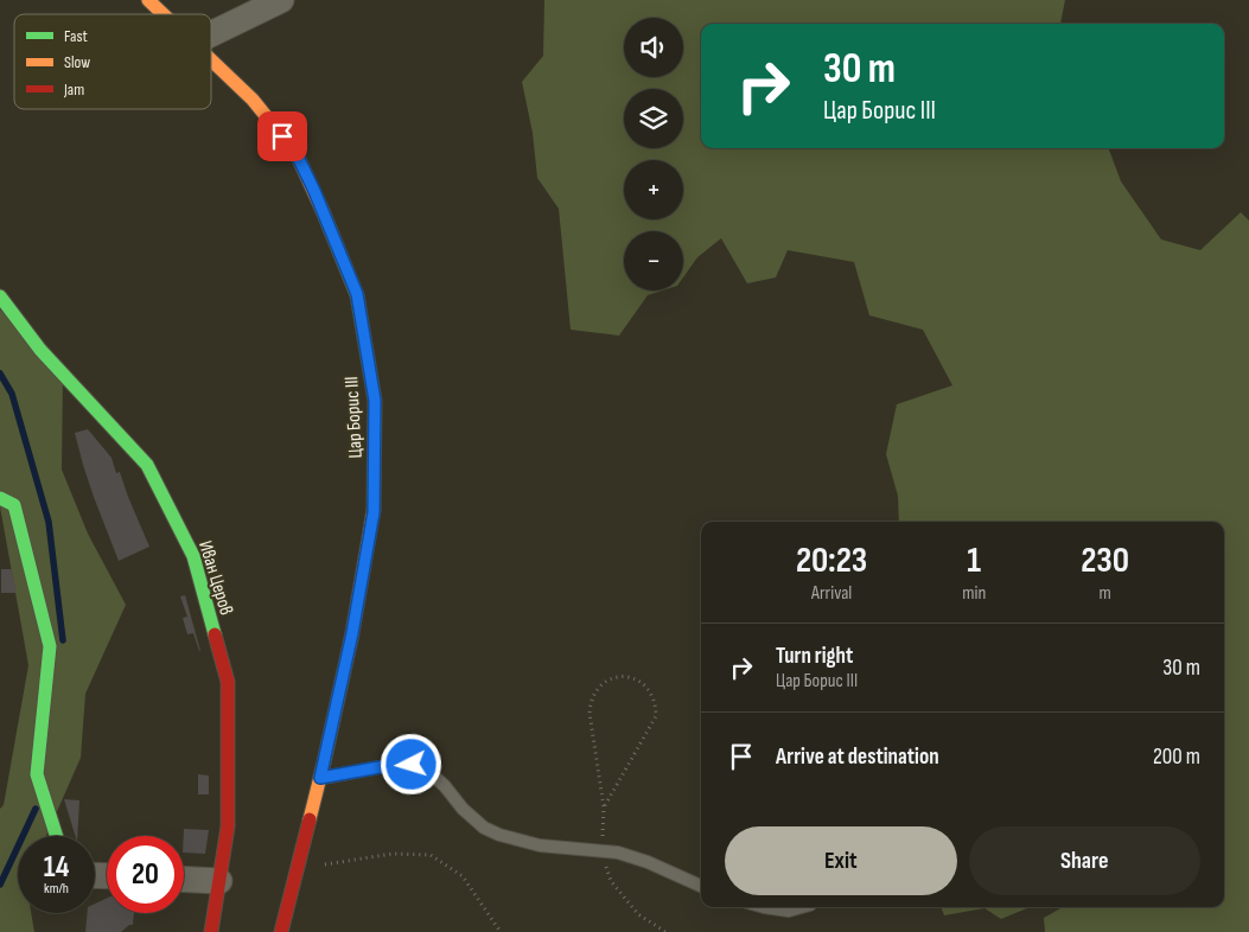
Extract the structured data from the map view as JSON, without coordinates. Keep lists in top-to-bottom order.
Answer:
{
  "streets": {
    "street": ["Цар Борис III", "Иван Церов"]
  },
  "legend": ["Fast", "Slow", "Jam"],
  "page": {
    "map_buttons": ["+", "−"],
    "turn": ["30 m", "Цар Борис III"],
    "eta": [
      "20:23",
      "Arrival",
      "1",
      "min",
      "230",
      "m"
    ],
    "list": [
      {
        "name": "Turn right",
        "note": "Цар Борис III",
        "value": "30 m"
      },
      {
        "name": "Arrive at destination",
        "value": "200 m"
      }
    ],
    "buttons": ["Exit", "Share"],
    "speed": "14 km/h",
    "limit": "20"
  }
}
